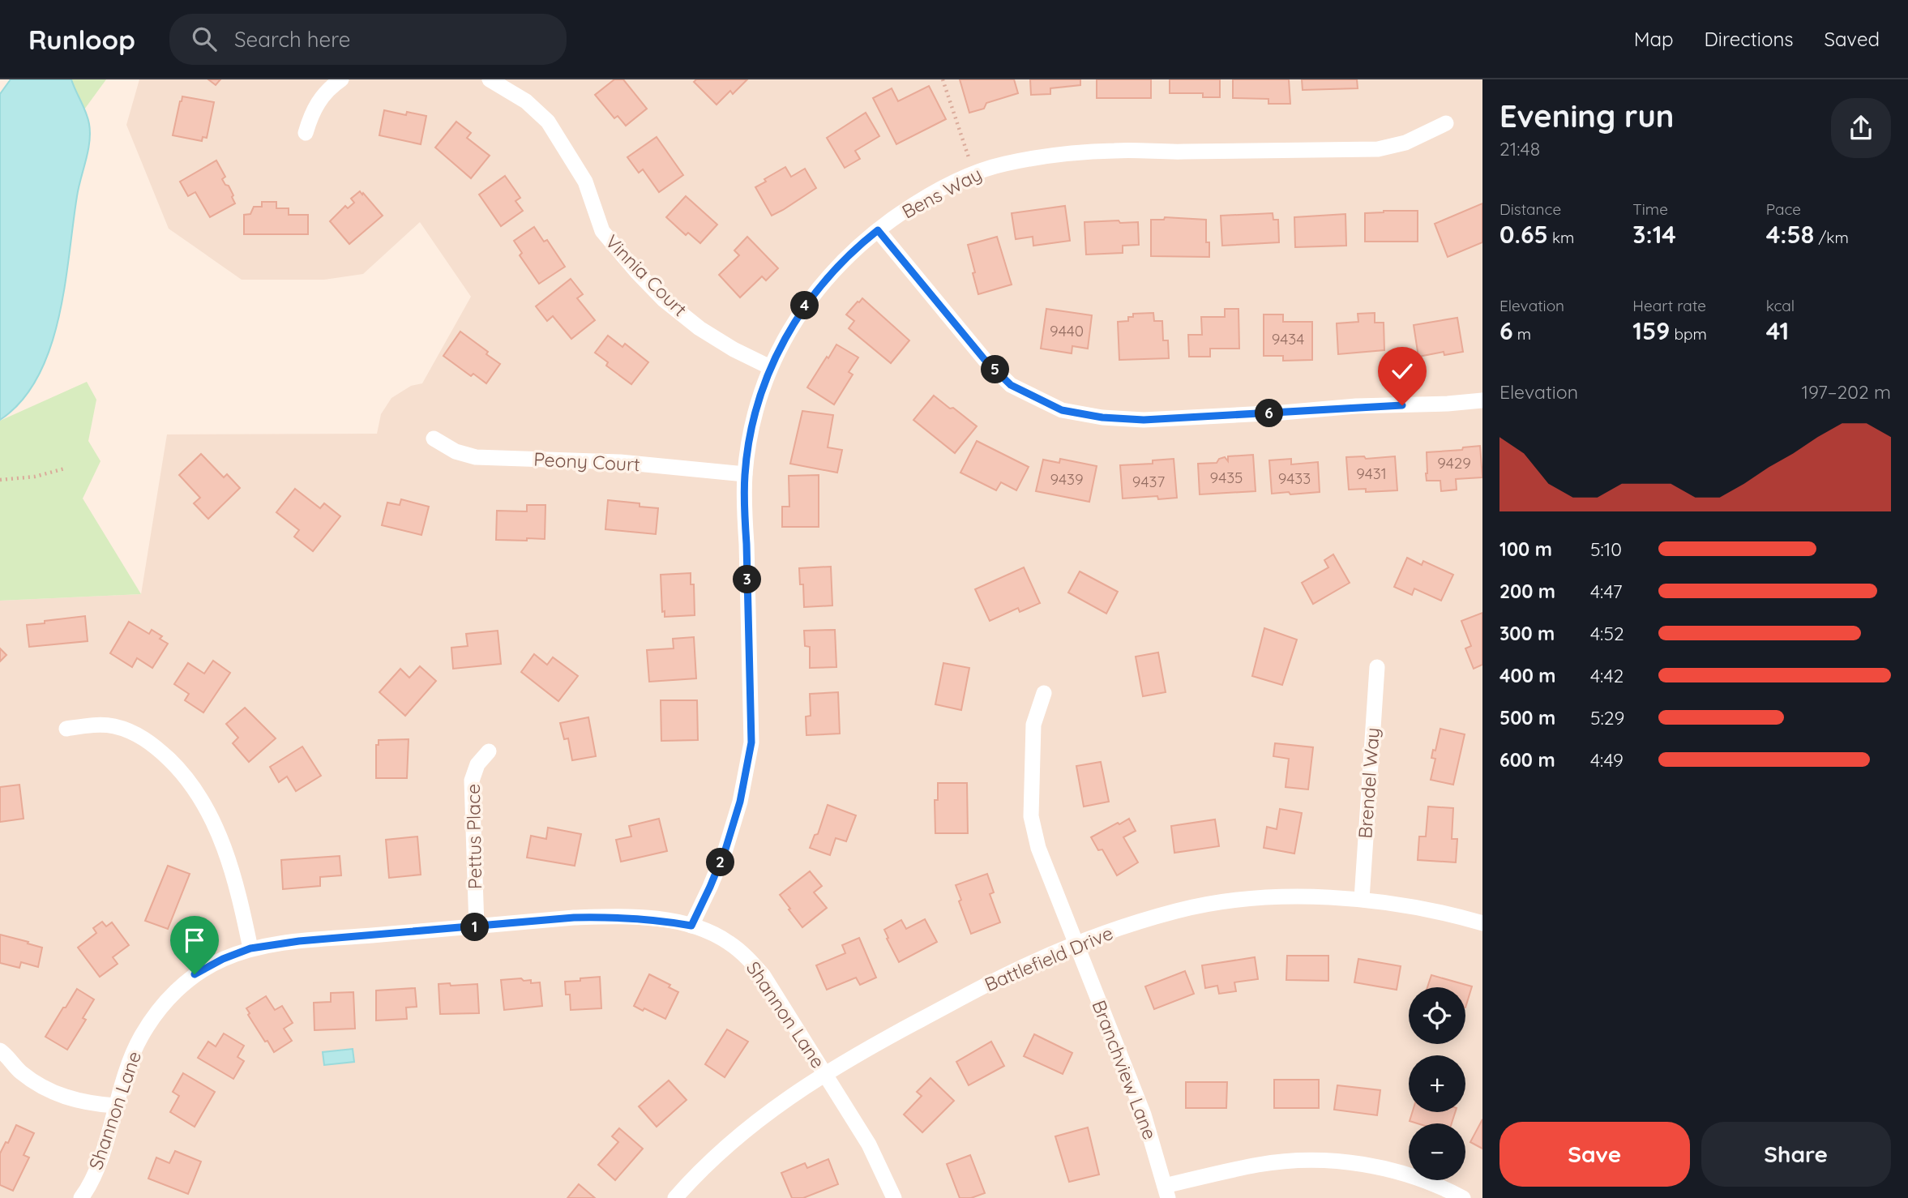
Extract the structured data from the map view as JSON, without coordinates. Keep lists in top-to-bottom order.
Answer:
{
  "streets": {
    "street": [
      "Bens Way",
      "Vinnia Court",
      "Peony Court",
      "Brendel Way",
      "Pettus Place",
      "Battlefield Drive",
      "Shannon Lane",
      "Branchview Lane"
    ]
  },
  "crossings": [
    ["Bens Way", "Vinnia Court"],
    ["Bens Way", "Peony Court"],
    ["Bens Way", "Shannon Lane"],
    ["Brendel Way", "Battlefield Drive"],
    ["Pettus Place", "Shannon Lane"],
    ["Battlefield Drive", "Shannon Lane"],
    ["Battlefield Drive", "Branchview Lane"]
  ],
  "house_numbers": [
    "9440",
    "9434",
    "9429",
    "9431",
    "9435",
    "9433",
    "9439",
    "9437"
  ],
  "page": {
    "header": "Runloop",
    "search": "Search here",
    "nav": ["Map", "Directions", "Saved"],
    "heading": ["Evening run", "21:48"],
    "stats": [
      ["Distance", "0.65 km"],
      ["Time", "3:14"],
      ["Pace", "4:58 /km"],
      ["Elevation", "6 m"],
      ["Heart rate", "159 bpm"],
      ["kcal", "41"]
    ],
    "pins": [
      "4",
      "5",
      "6",
      "3",
      "2",
      "1"
    ],
    "chart": ["Elevation", "197–202 m"],
    "list": [
      {
        "name": "100 m",
        "note": "5:10"
      },
      {
        "name": "200 m",
        "note": "4:47"
      },
      {
        "name": "300 m",
        "note": "4:52"
      },
      {
        "name": "400 m",
        "note": "4:42"
      },
      {
        "name": "500 m",
        "note": "5:29"
      },
      {
        "name": "600 m",
        "note": "4:49"
      }
    ],
    "map_buttons": ["+", "−"],
    "buttons": ["Save", "Share"]
  }
}
